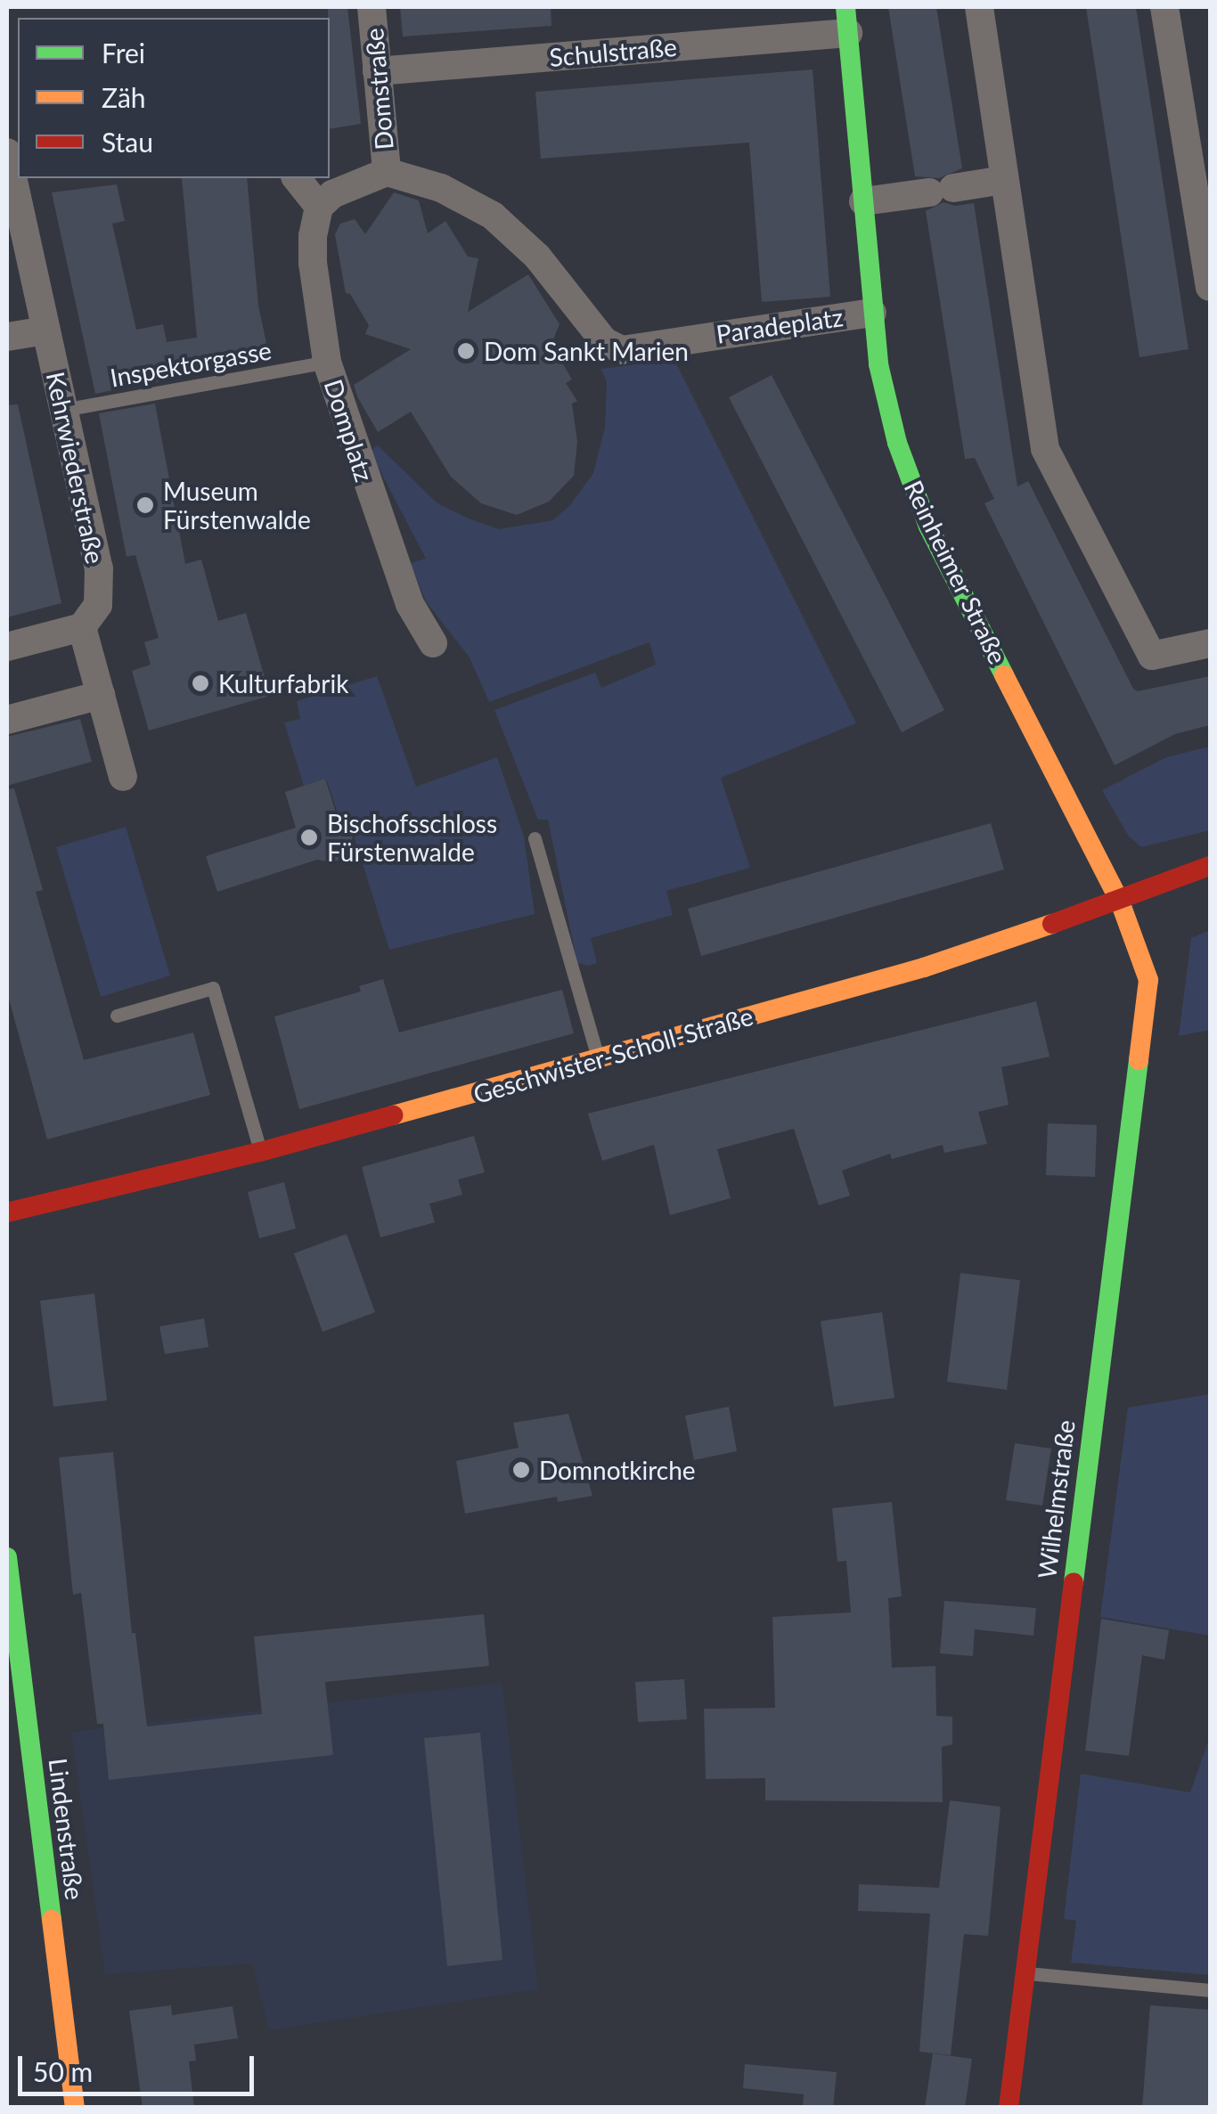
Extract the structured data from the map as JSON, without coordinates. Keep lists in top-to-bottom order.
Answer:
{
  "streets": {
    "street": [
      "Schulstraße",
      "Domstraße",
      "Paradeplatz",
      "Domplatz",
      "Kehrwiederstraße",
      "Reinheimer Straße",
      "Geschwister-Scholl-Straße",
      "Wilhelmstraße",
      "Lindenstraße"
    ],
    "lane": ["Inspektorgasse"]
  },
  "crossings": [
    ["Schulstraße", "Domstraße"],
    ["Schulstraße", "Reinheimer Straße"],
    ["Domstraße", "Paradeplatz"],
    ["Paradeplatz", "Reinheimer Straße"],
    ["Inspektorgasse", "Domplatz"],
    ["Inspektorgasse", "Kehrwiederstraße"],
    ["Reinheimer Straße", "Geschwister-Scholl-Straße"],
    ["Reinheimer Straße", "Wilhelmstraße"],
    ["Geschwister-Scholl-Straße", "Wilhelmstraße"]
  ],
  "places": [
    "Dom Sankt Marien",
    "Museum Fürstenwalde",
    "Kulturfabrik",
    "Bischofsschloss Fürstenwalde",
    "Domnotkirche"
  ],
  "legend": ["Frei", "Zäh", "Stau"],
  "scale_bar": "50 m"
}
